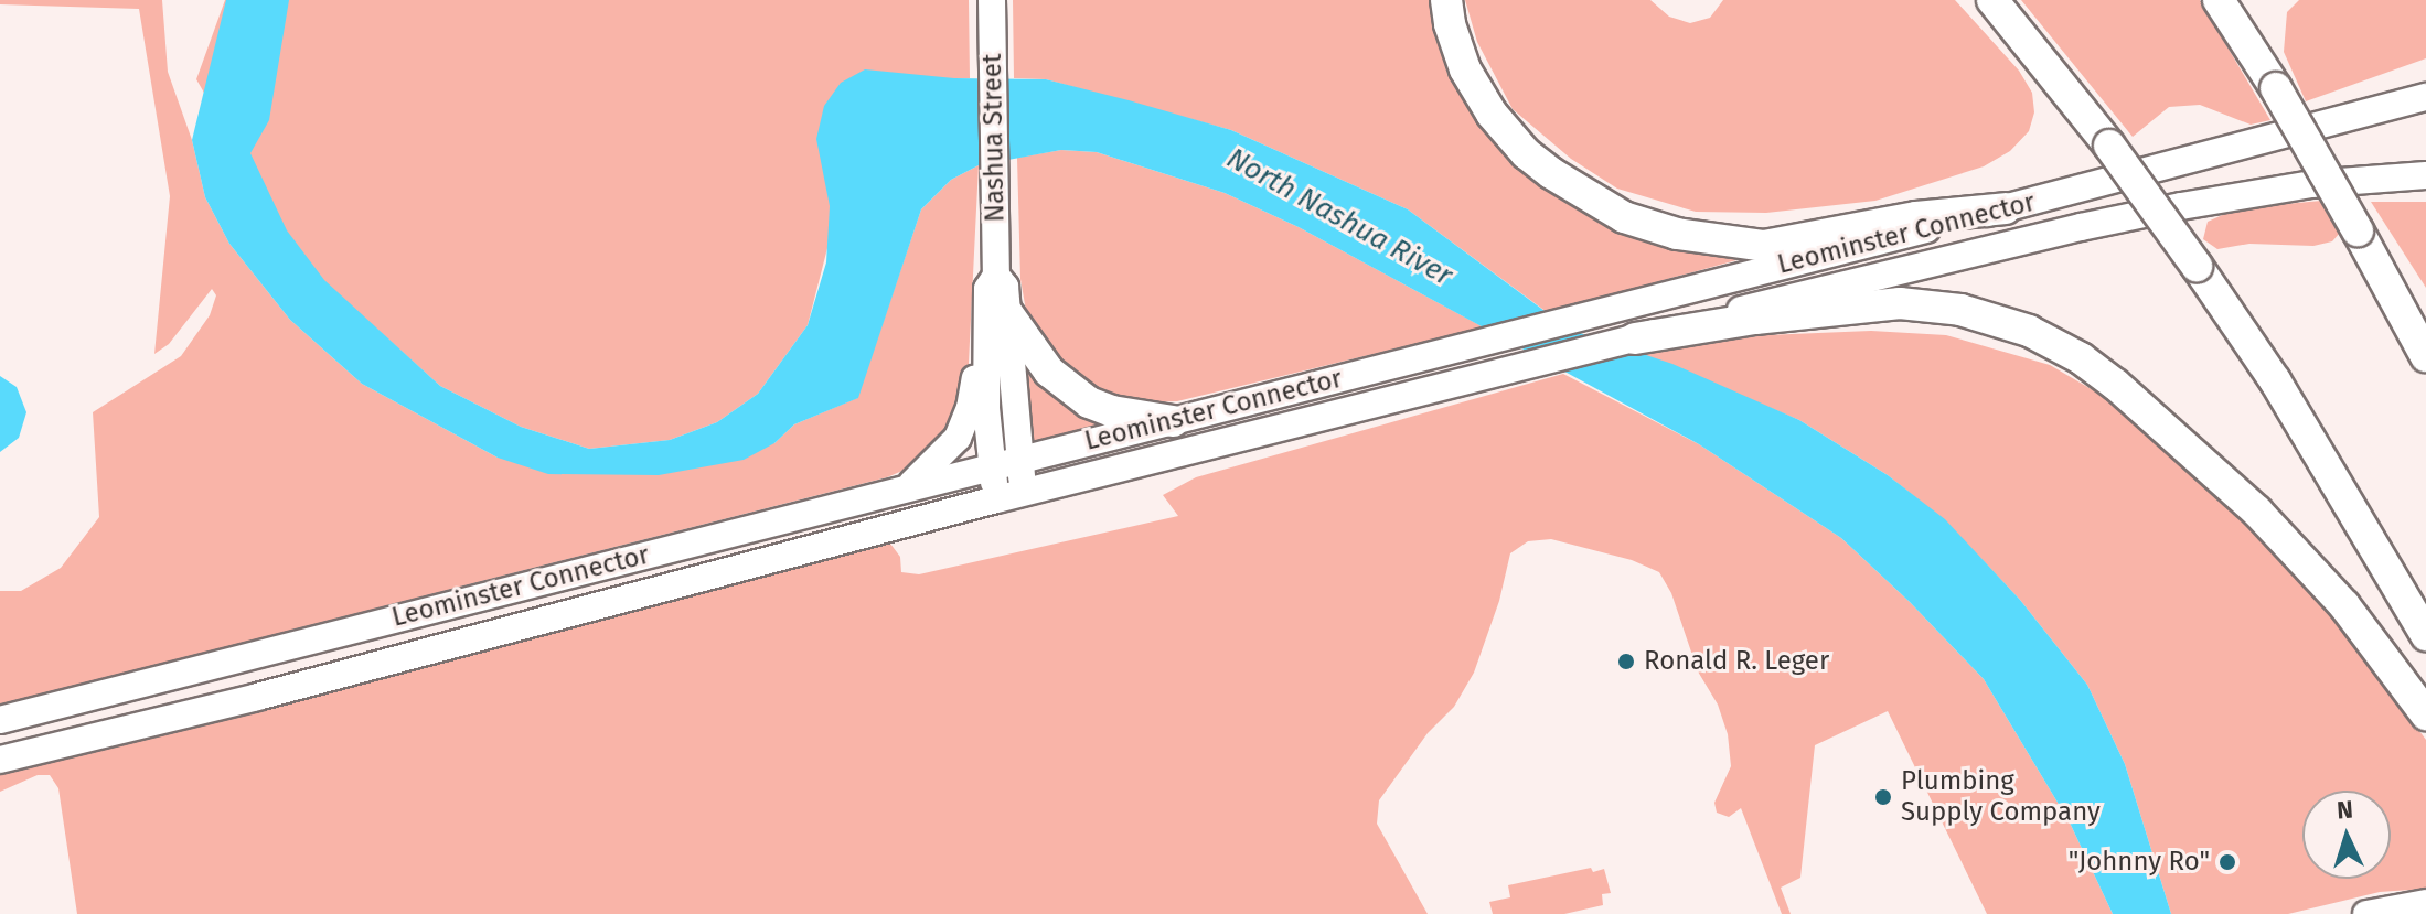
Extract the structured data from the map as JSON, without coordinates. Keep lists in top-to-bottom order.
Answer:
{
  "streets": {
    "main road": ["Nashua Street", "Leominster Connector"]
  },
  "crossings": [
    ["Nashua Street", "Leominster Connector"]
  ],
  "water": ["North Nashua River"],
  "places": ["Ronald R. Leger", "Plumbing Supply Company", "\"Johnny Ro\""],
  "north": "top"
}
